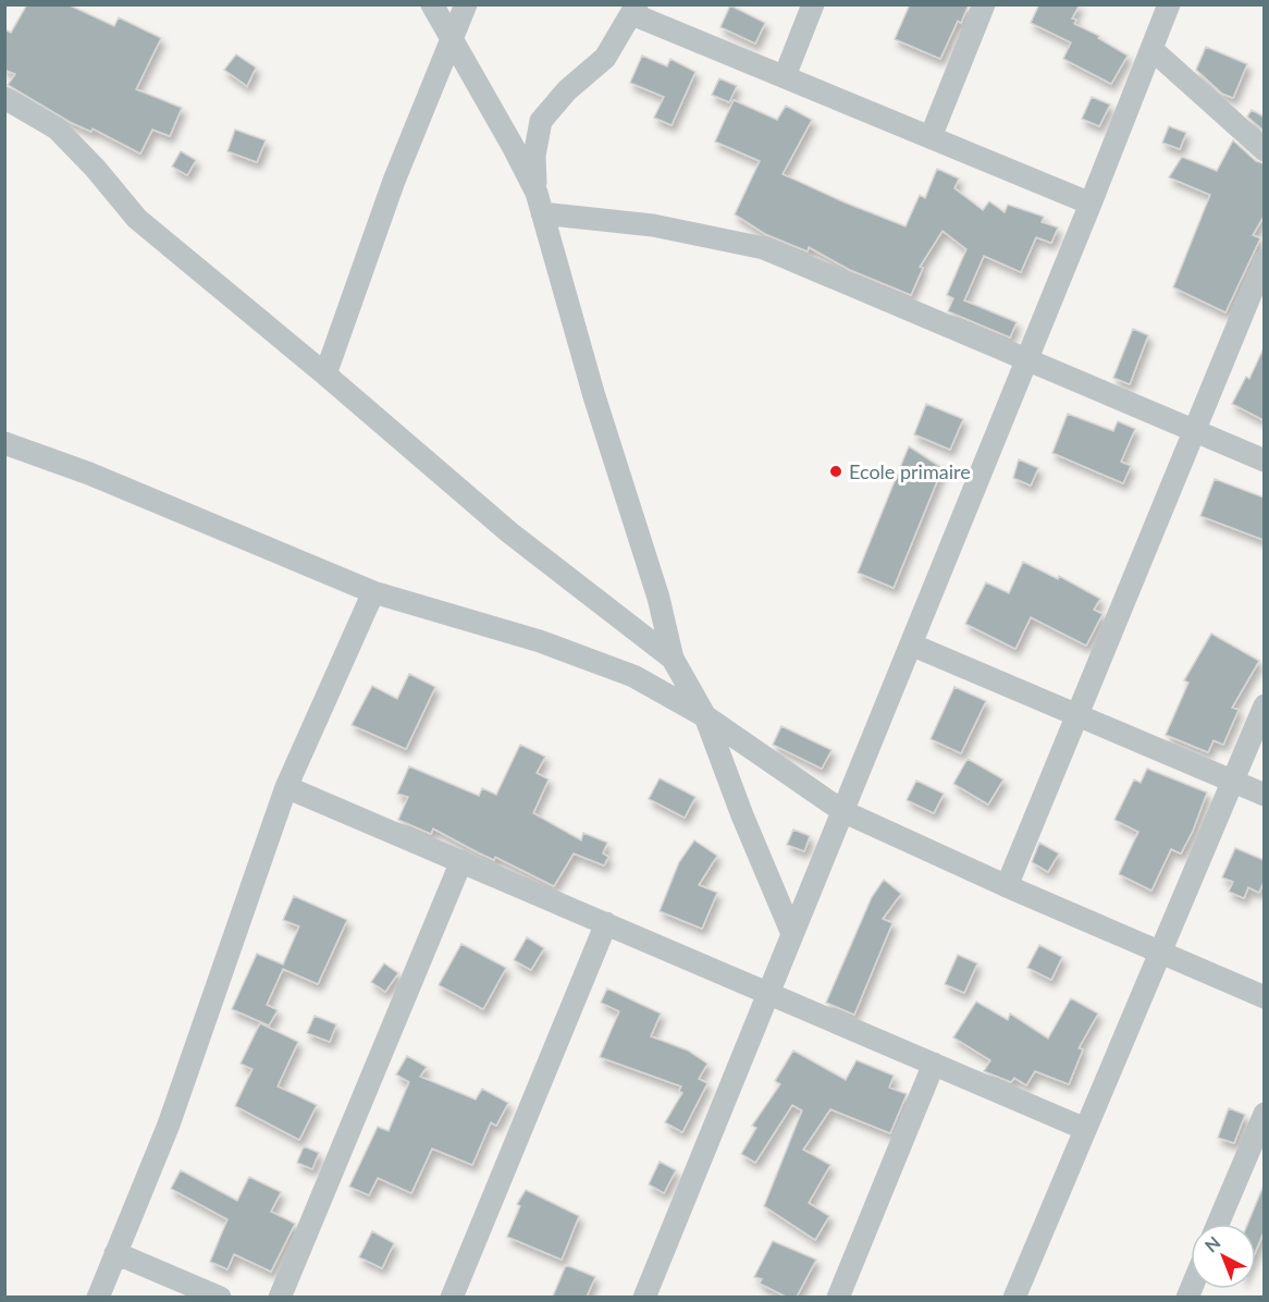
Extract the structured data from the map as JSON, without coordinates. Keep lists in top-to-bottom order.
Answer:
{
  "places": ["Ecole primaire"],
  "north": "top left"
}
